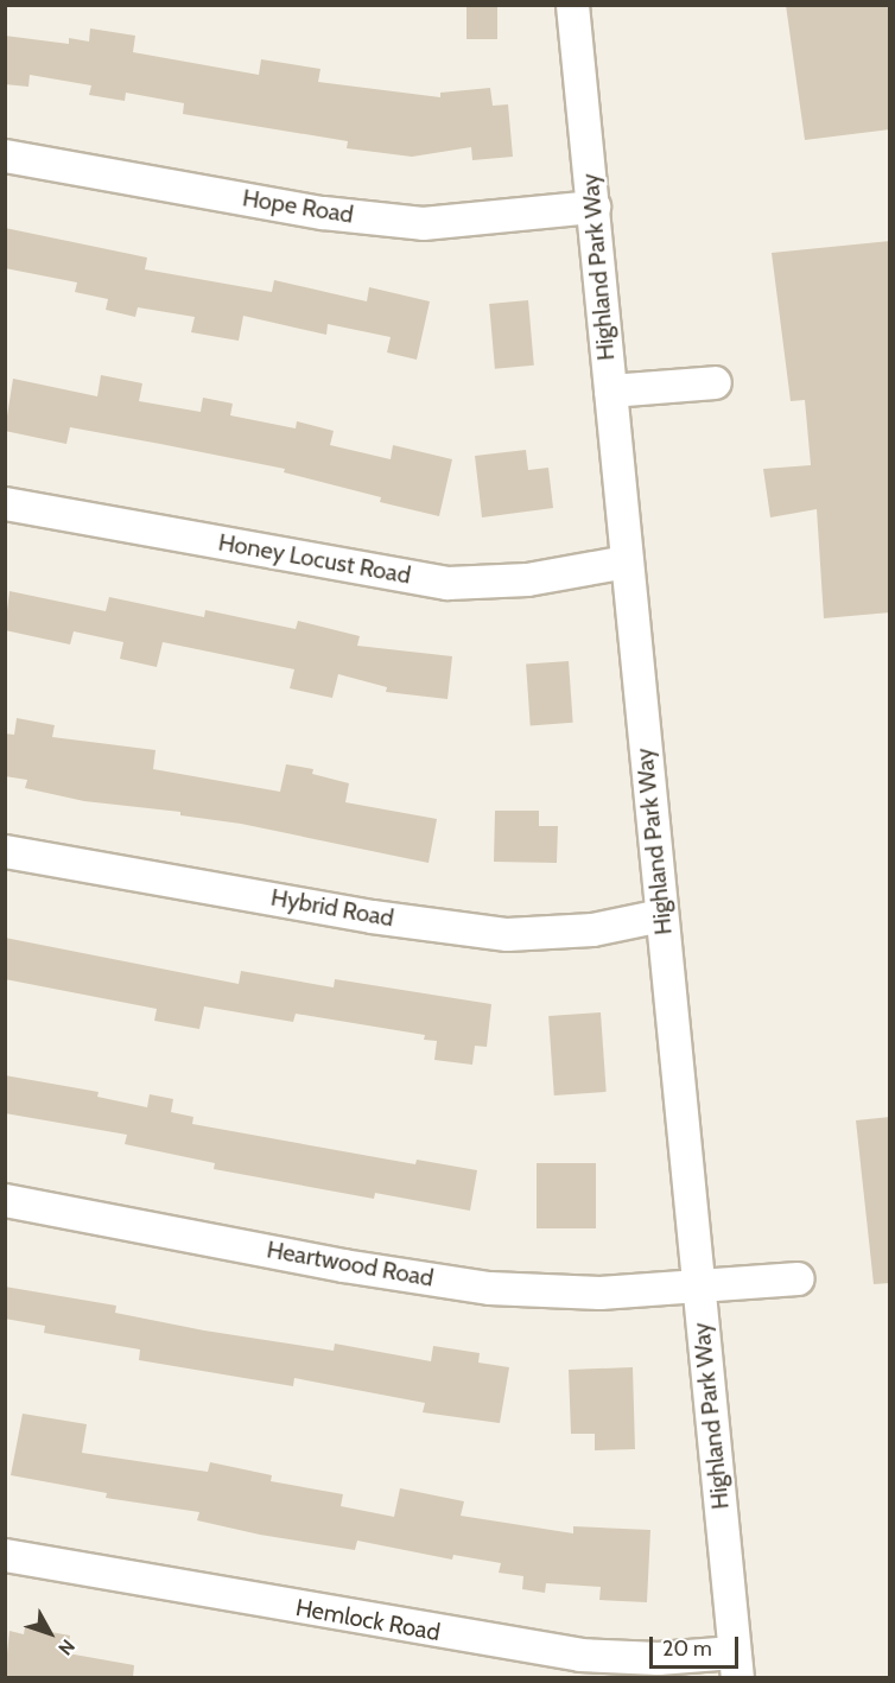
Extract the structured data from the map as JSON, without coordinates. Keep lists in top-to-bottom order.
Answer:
{
  "streets": {
    "street": [
      "Hope Road",
      "Highland Park Way",
      "Honey Locust Road",
      "Hybrid Road",
      "Heartwood Road",
      "Hemlock Road"
    ]
  },
  "crossings": [
    ["Hope Road", "Highland Park Way"],
    ["Highland Park Way", "Honey Locust Road"],
    ["Highland Park Way", "Hybrid Road"],
    ["Highland Park Way", "Heartwood Road"],
    ["Highland Park Way", "Hemlock Road"]
  ],
  "scale_bar": "20 m",
  "north": "bottom right"
}
